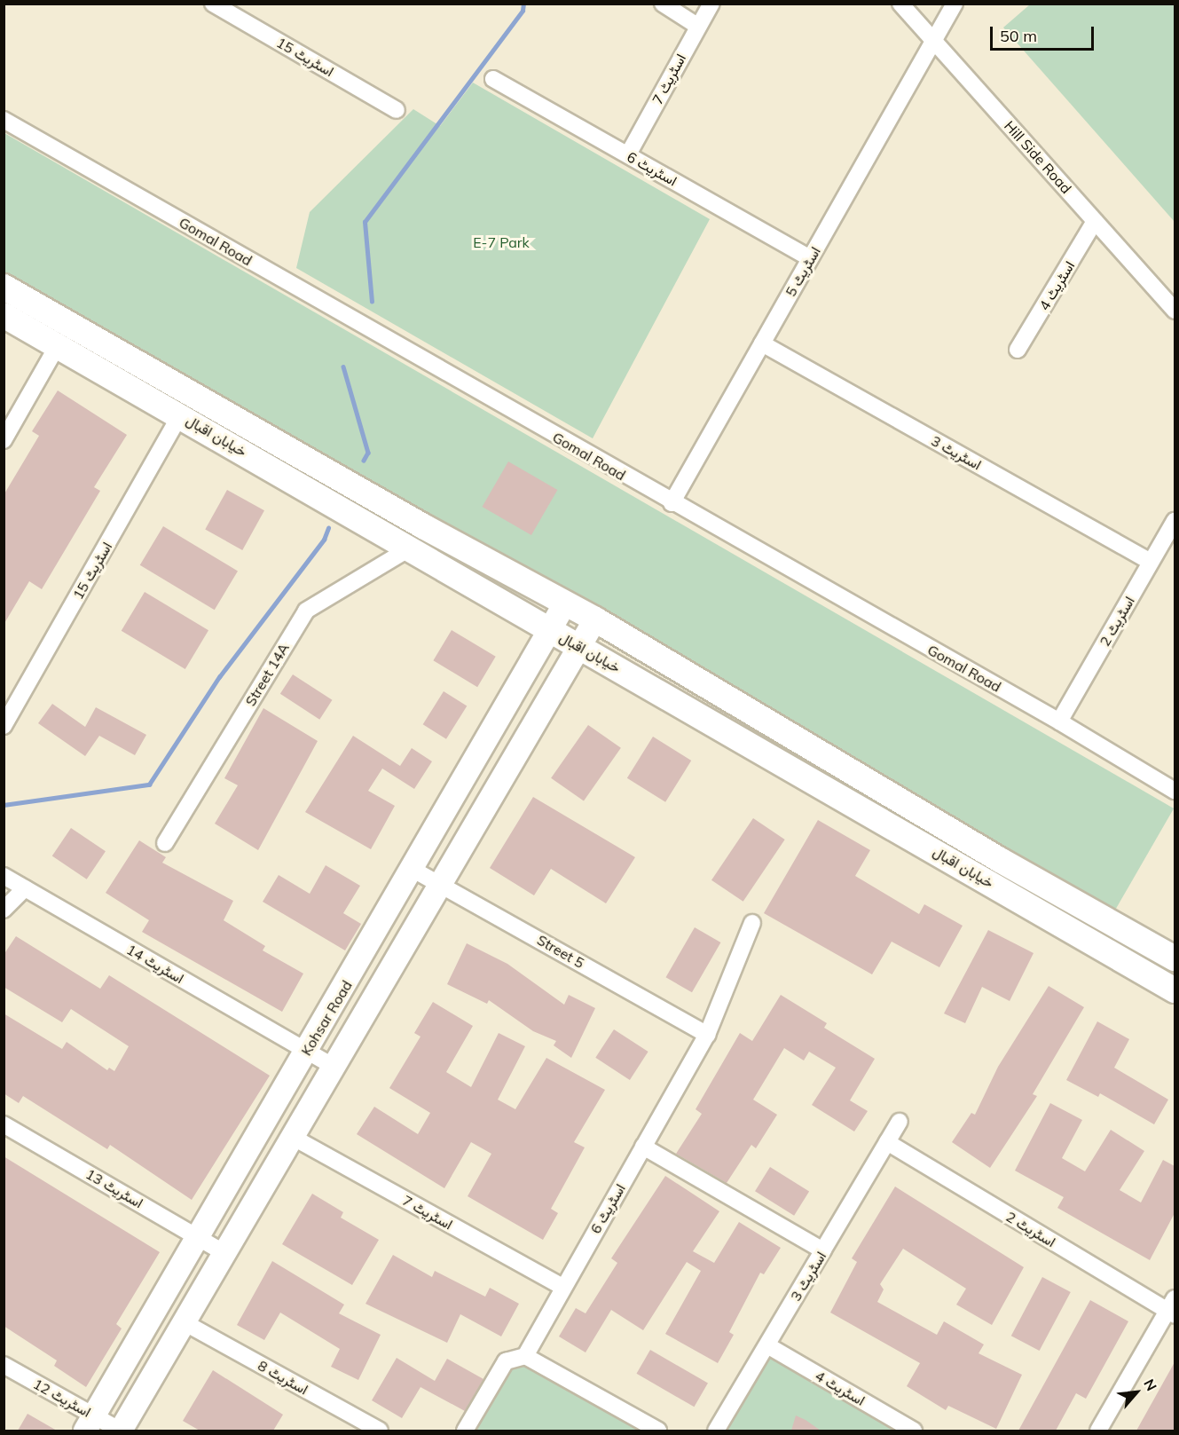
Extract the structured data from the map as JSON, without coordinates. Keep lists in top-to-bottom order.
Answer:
{
  "streets": {
    "main road": ["خیابان اقبال"],
    "street": [
      "اسٹریٹ 15",
      "اسٹریٹ 7",
      "Hill Side Road",
      "اسٹریٹ 6",
      "Gomal Road",
      "اسٹریٹ 5",
      "اسٹریٹ 4",
      "اسٹریٹ 3",
      "اسٹریٹ 2",
      "Street 14A",
      "Street 5",
      "اسٹریٹ 14",
      "Kohsar Road",
      "اسٹریٹ 13",
      "اسٹریٹ 8",
      "اسٹریٹ 12"
    ]
  },
  "crossings": [
    ["اسٹریٹ 15", "خیابان اقبال"],
    ["اسٹریٹ 7", "اسٹریٹ 6"],
    ["Hill Side Road", "اسٹریٹ 5"],
    ["Hill Side Road", "اسٹریٹ 4"],
    ["اسٹریٹ 6", "اسٹریٹ 5"],
    ["اسٹریٹ 6", "Street 5"],
    ["Gomal Road", "اسٹریٹ 5"],
    ["Gomal Road", "اسٹریٹ 2"],
    ["اسٹریٹ 5", "اسٹریٹ 3"],
    ["اسٹریٹ 4", "اسٹریٹ 3"],
    ["خیابان اقبال", "Street 14A"],
    ["خیابان اقبال", "Kohsar Road"],
    ["اسٹریٹ 3", "اسٹریٹ 2"],
    ["Street 5", "Kohsar Road"],
    ["اسٹریٹ 14", "Kohsar Road"],
    ["Kohsar Road", "اسٹریٹ 13"],
    ["Kohsar Road", "اسٹریٹ 12"]
  ],
  "parks": ["E-7 Park"],
  "scale_bar": "50 m",
  "north": "top right"
}
